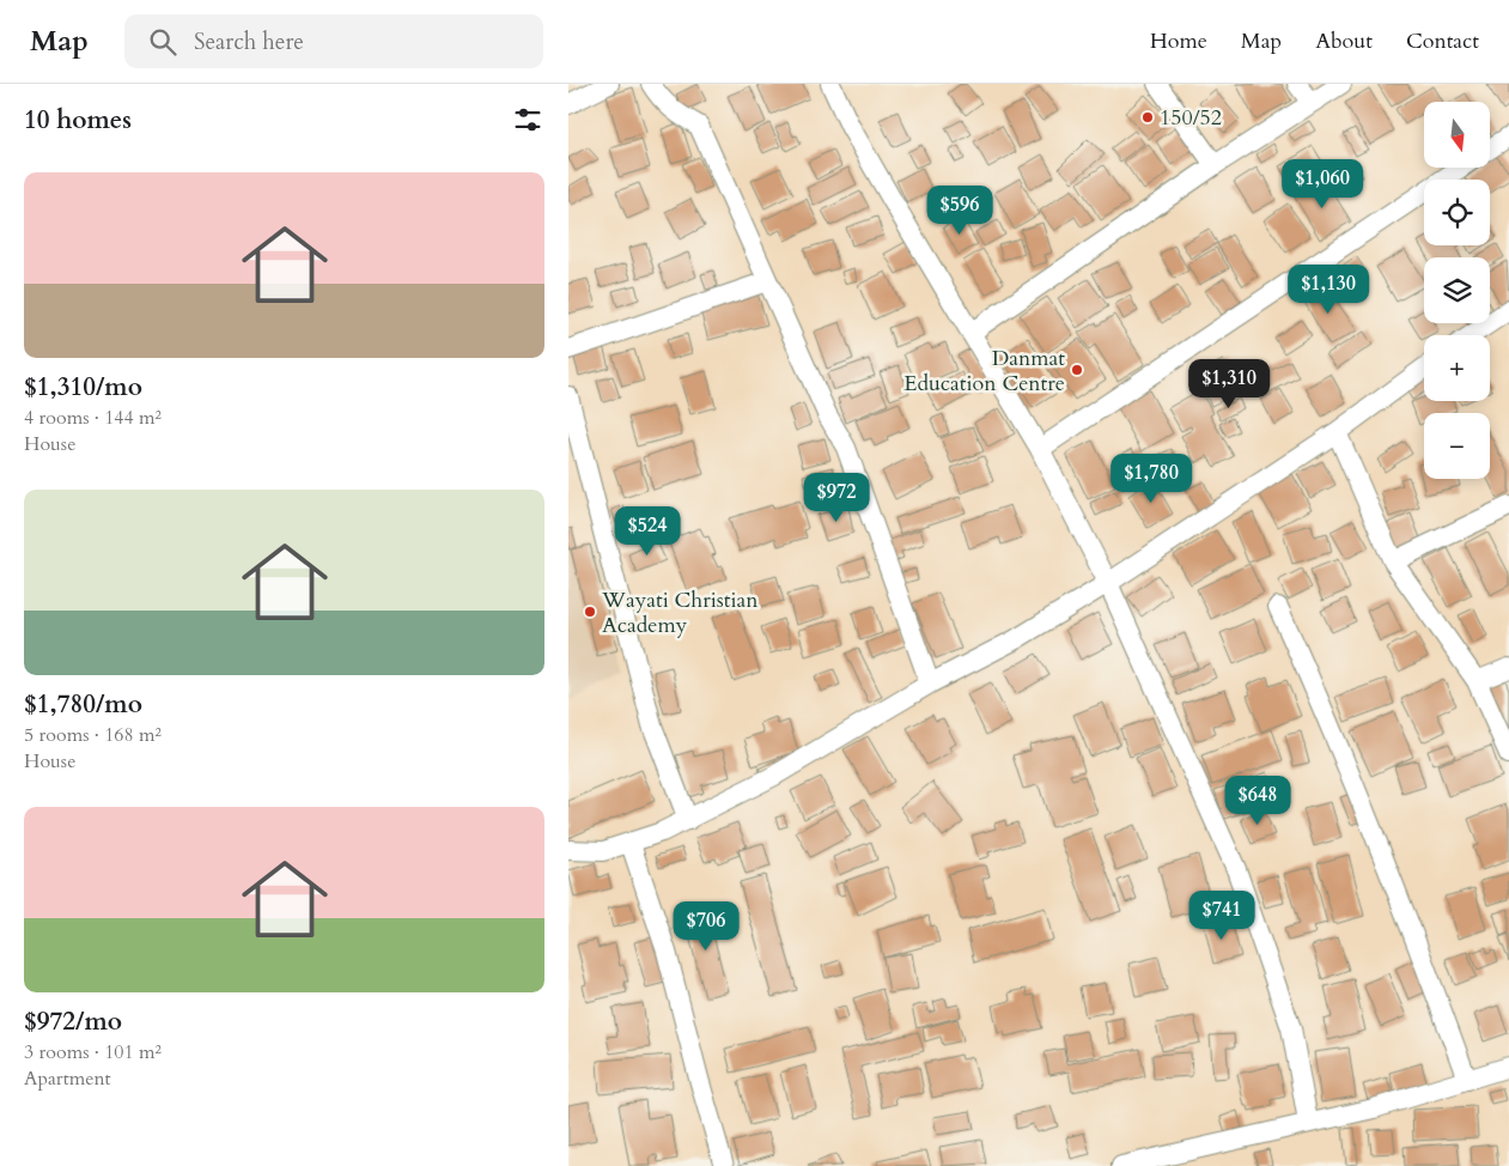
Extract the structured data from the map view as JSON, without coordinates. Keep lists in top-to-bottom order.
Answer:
{
  "places": ["150/52", "Danmat Education Centre", "Wayati Christian Academy"],
  "north": "bottom",
  "page": {
    "header": "Map",
    "search": "Search here",
    "nav": [
      "Home",
      "Map",
      "About",
      "Contact"
    ],
    "heading": "10 homes",
    "map_buttons": ["+", "−"],
    "list": [
      {
        "name": "$1,310/mo",
        "note": "4 rooms · 144 m² · House"
      },
      {
        "name": "$1,780/mo",
        "note": "5 rooms · 168 m² · House"
      },
      {
        "name": "$972/mo",
        "note": "3 rooms · 101 m² · Apartment"
      }
    ],
    "price": [
      "$1,060",
      "$596",
      "$1,130",
      "$1,310",
      "$1,780",
      "$972",
      "$524",
      "$648",
      "$741",
      "$706"
    ]
  }
}
